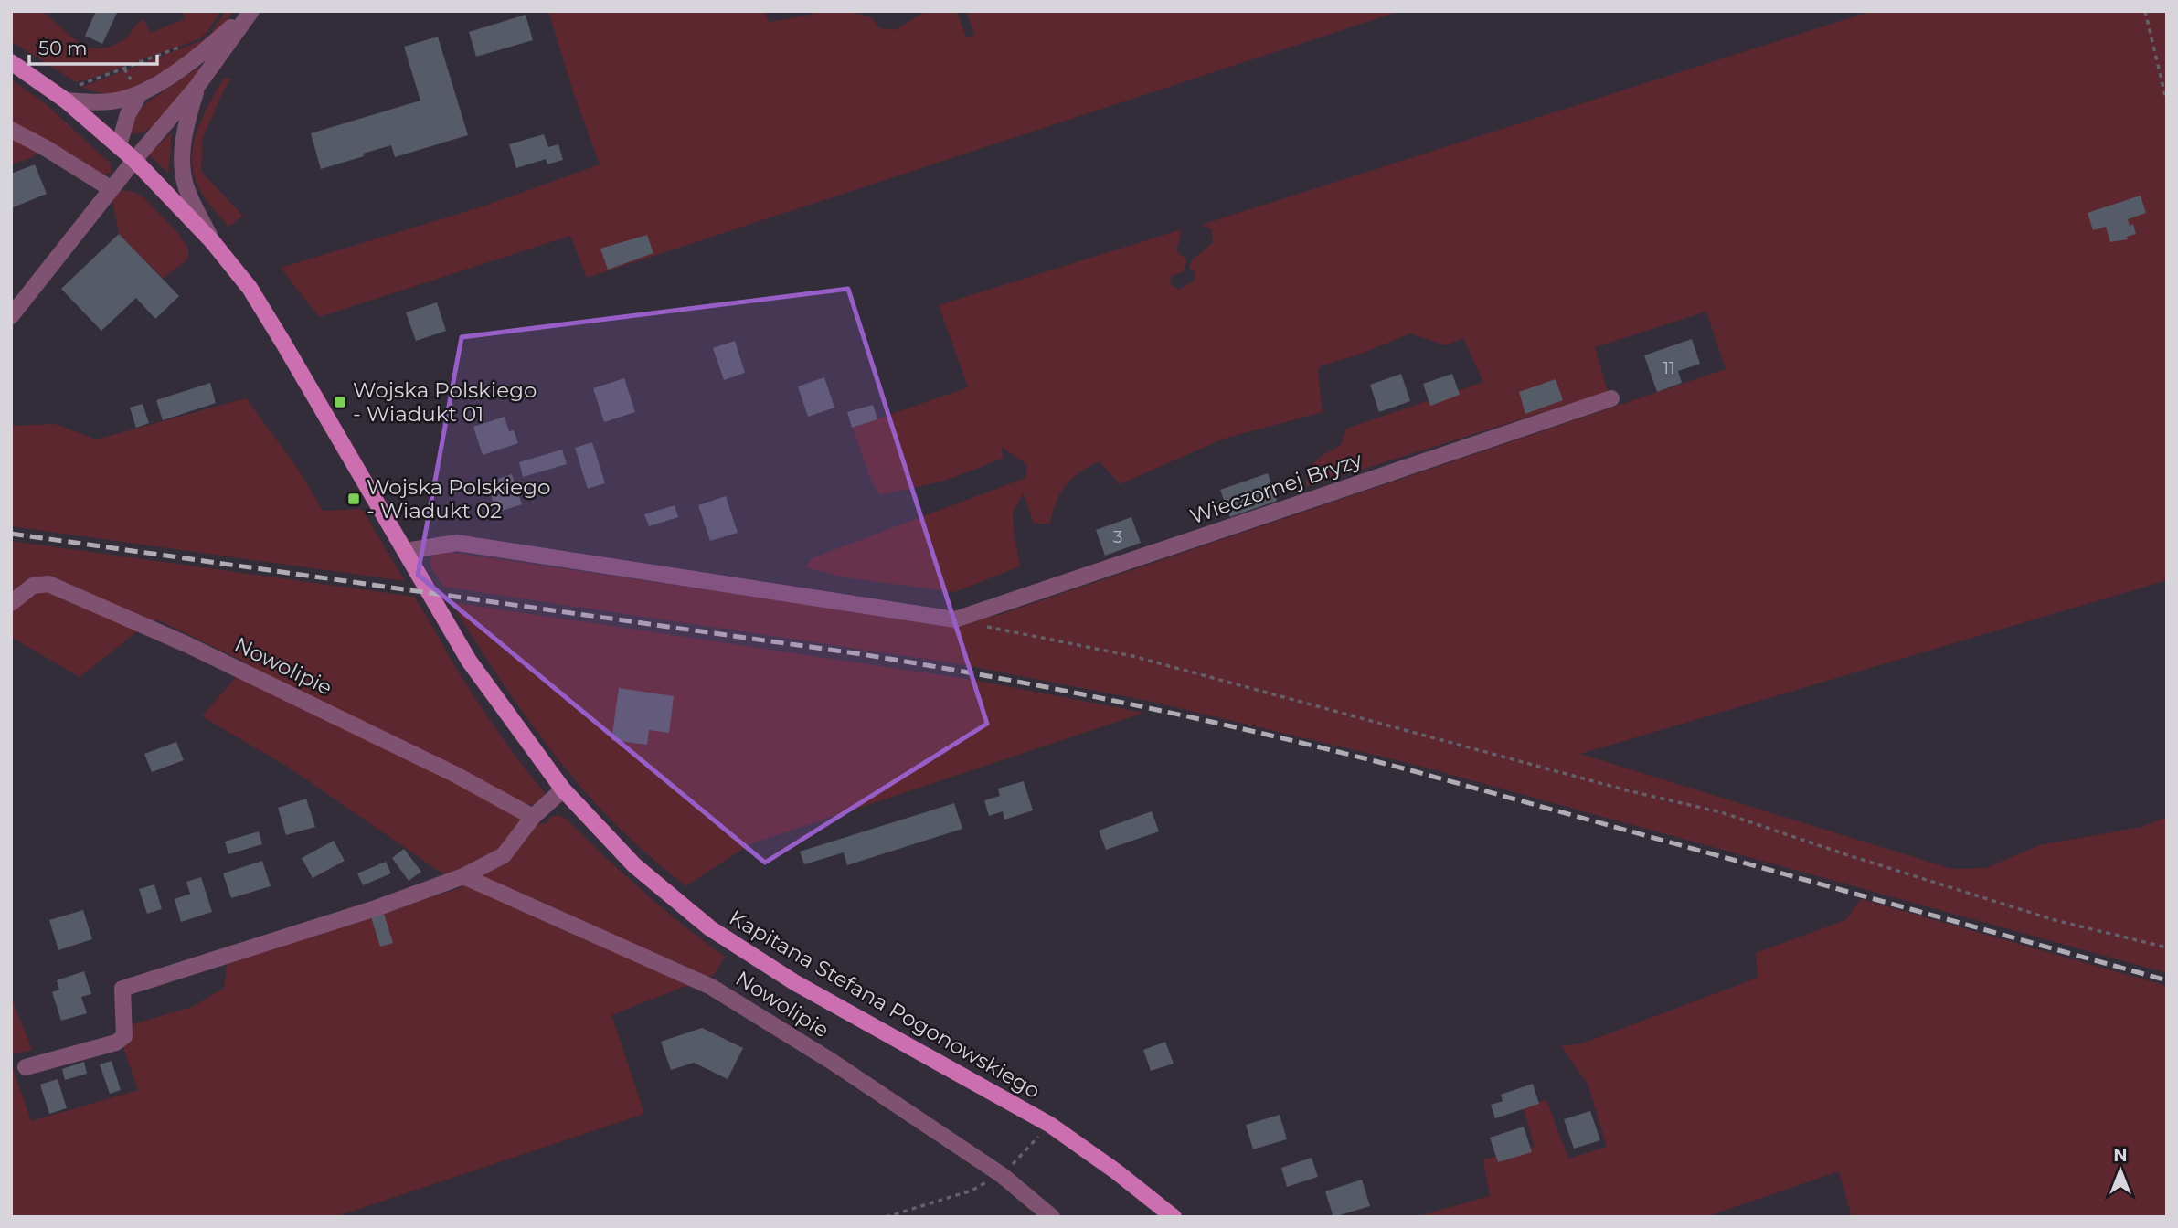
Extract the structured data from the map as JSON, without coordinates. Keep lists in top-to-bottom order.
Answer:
{
  "streets": {
    "main road": ["Kapitana Stefana Pogonowskiego"],
    "street": ["Wieczornej Bryzy", "Nowolipie"]
  },
  "places": {
    "transit": ["Wojska Polskiego - Wiadukt 01", "Wojska Polskiego - Wiadukt 02"]
  },
  "house_numbers": ["11", "3"],
  "scale_bar": "50 m",
  "north": "top"
}
